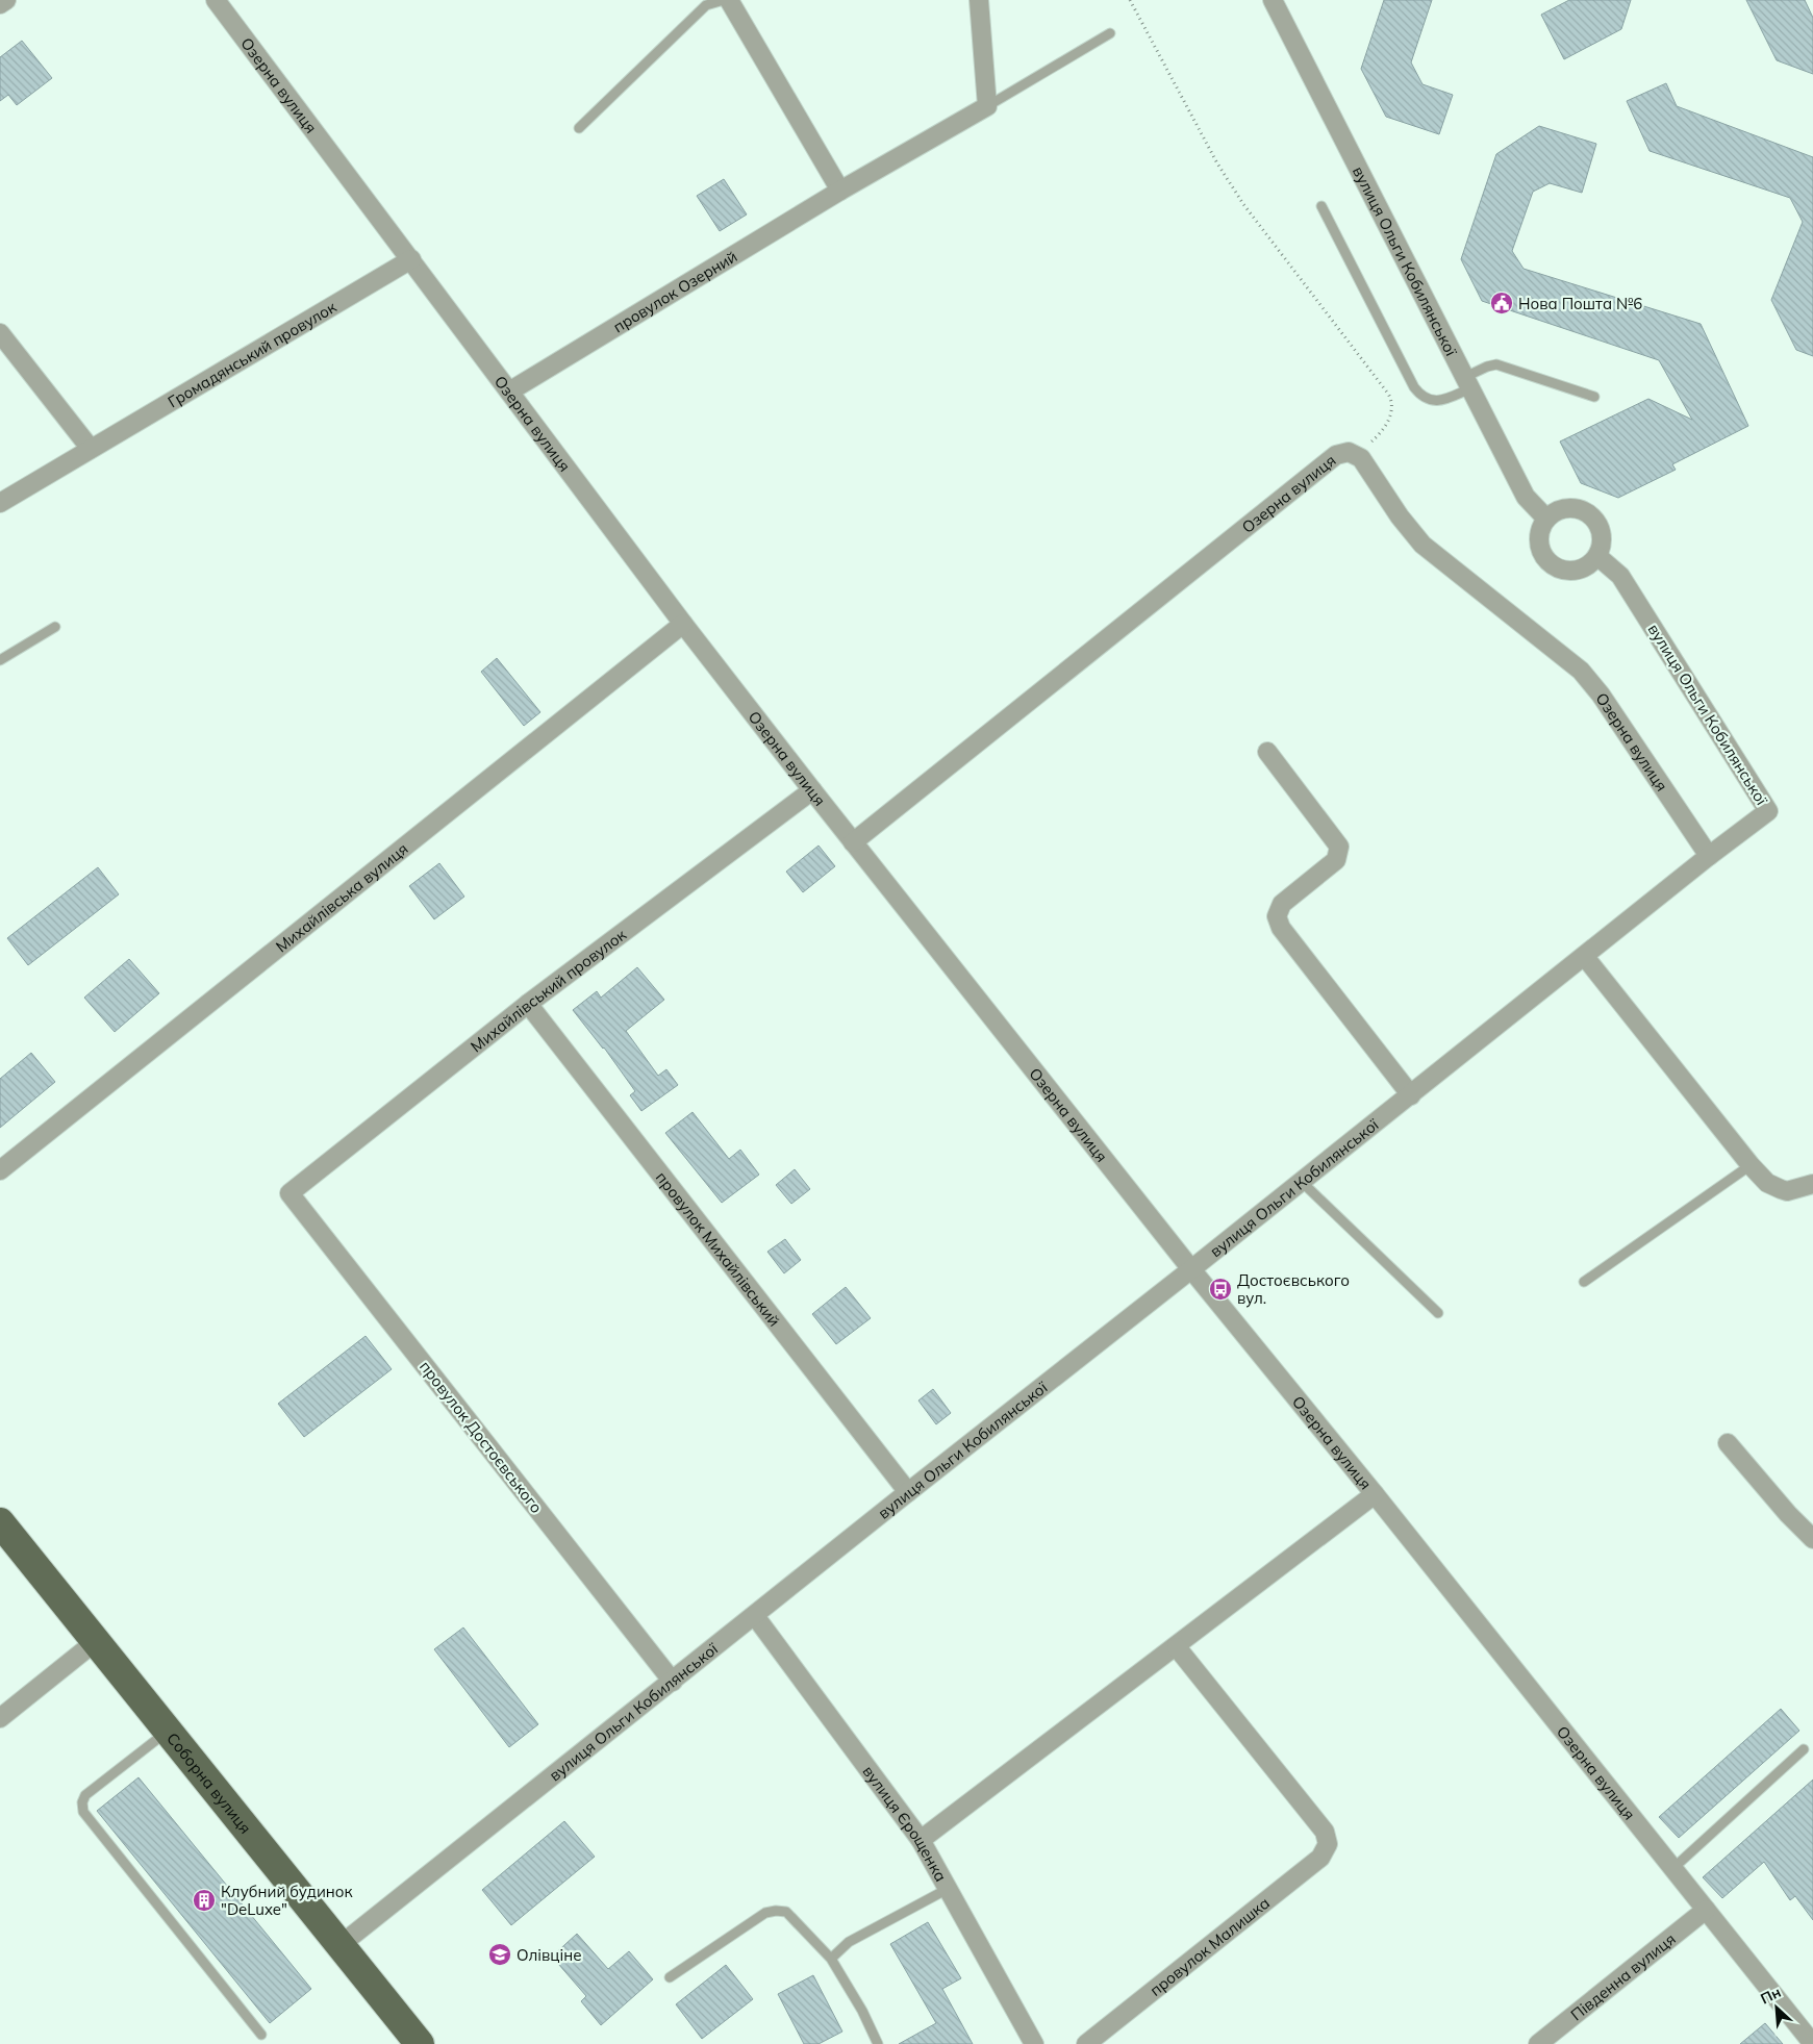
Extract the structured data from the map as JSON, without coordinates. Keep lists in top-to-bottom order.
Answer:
{
  "streets": {
    "main road": ["Соборна вулиця"],
    "street": [
      "Озерна вулиця",
      "вулиця Ольги Кобилянської",
      "провулок Озерний",
      "Громадянський провулок",
      "Михайлівська вулиця",
      "Михайлівський провулок",
      "провулок Михайлівський",
      "провулок Достоєвського",
      "вулиця Єрощенка",
      "провулок Малишка",
      "Південна вулиця"
    ]
  },
  "crossings": [
    ["Озерна вулиця", "вулиця Ольги Кобилянської"],
    ["Озерна вулиця", "провулок Озерний"],
    ["Озерна вулиця", "Громадянський провулок"],
    ["Озерна вулиця", "Михайлівська вулиця"],
    ["Озерна вулиця", "Михайлівський провулок"],
    ["Озерна вулиця", "Південна вулиця"],
    ["вулиця Ольги Кобилянської", "провулок Михайлівський"],
    ["вулиця Ольги Кобилянської", "провулок Достоєвського"],
    ["вулиця Ольги Кобилянської", "Соборна вулиця"],
    ["вулиця Ольги Кобилянської", "вулиця Єрощенка"],
    ["Михайлівський провулок", "провулок Михайлівський"],
    ["Михайлівський провулок", "провулок Достоєвського"]
  ],
  "places": {
    "public building": ["Нова Пошта №6"],
    "bus stop": ["Достоєвського вул."],
    "building": ["Клубний будинок \"DeLuxe\""],
    "school or university": ["Олівціне"]
  },
  "north": "top left"
}
